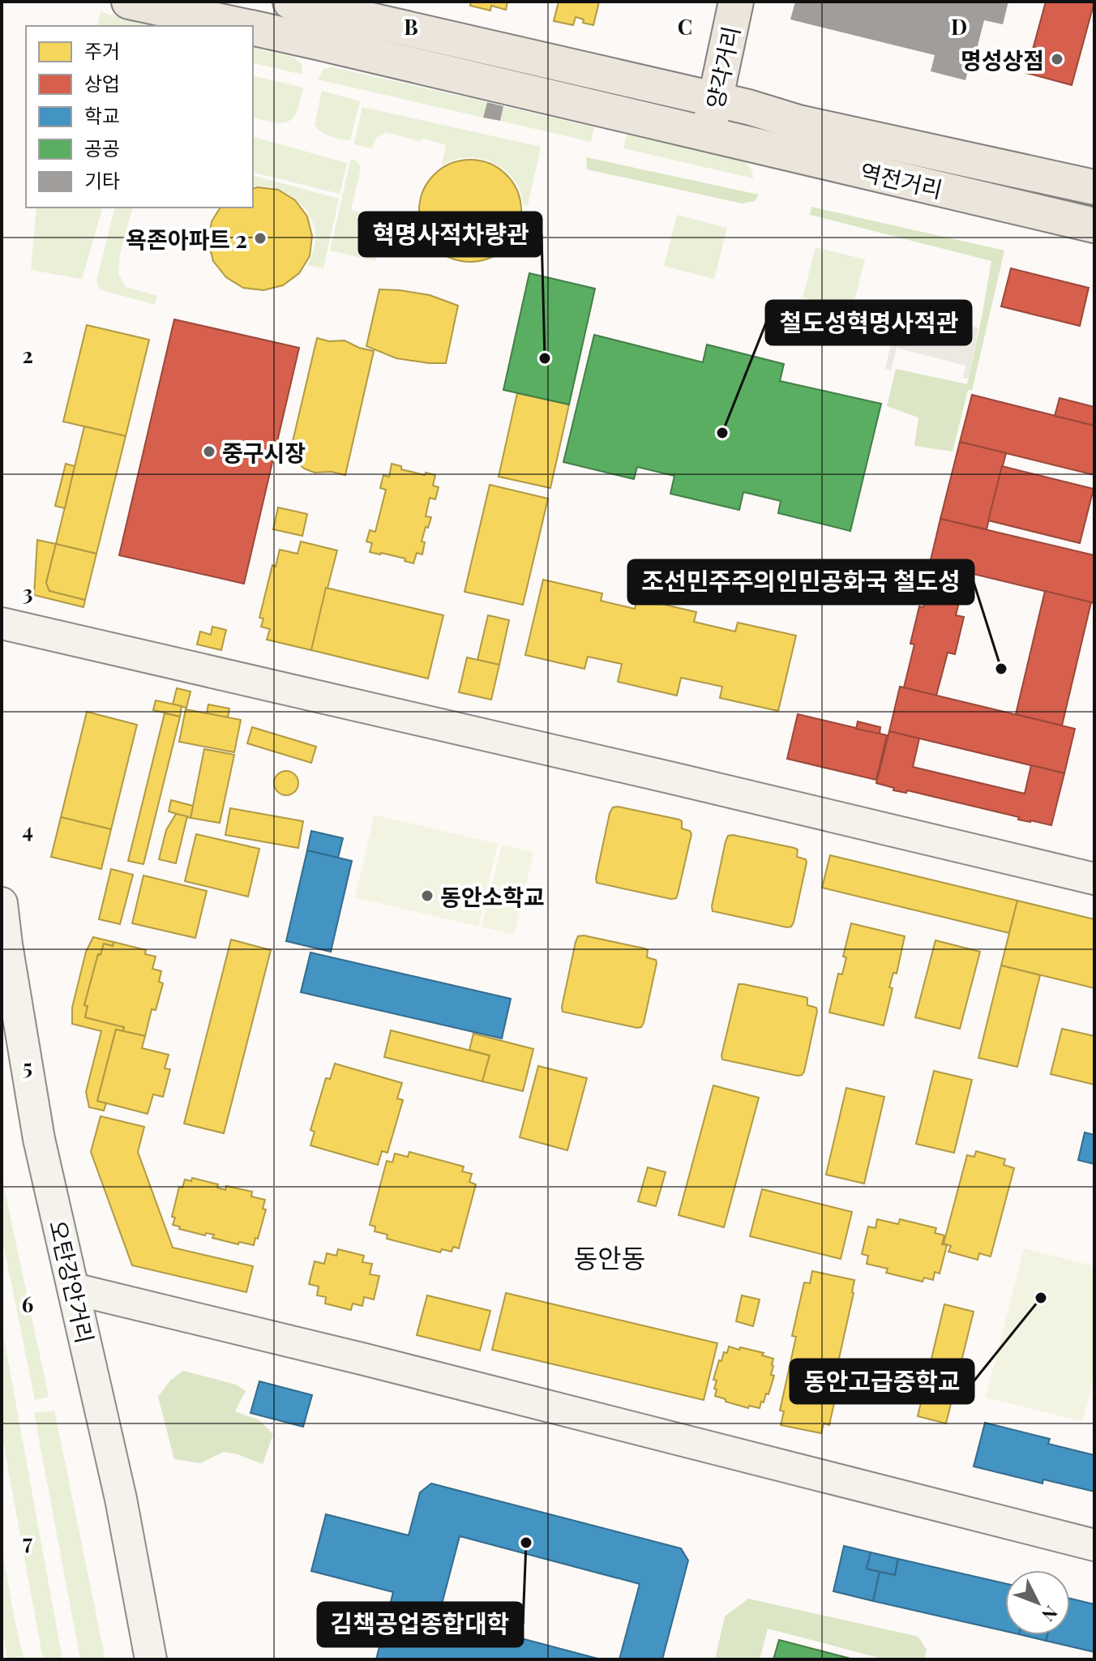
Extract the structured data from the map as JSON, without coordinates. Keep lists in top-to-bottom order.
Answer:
{
  "streets": {
    "main road": ["양각거리", "역전거리"],
    "street": ["오탄강안거리"]
  },
  "crossings": [
    ["양각거리", "역전거리"]
  ],
  "districts": ["동안동"],
  "places": [
    "명성상점",
    "욕존아파트 2",
    "혁명사적차량관",
    "철도성혁명사적관",
    "중구시장",
    "조선민주주의인민공화국 철도성",
    "동안소학교",
    "동안고급중학교",
    "김책공업종합대학"
  ],
  "legend": [
    "주거",
    "상업",
    "학교",
    "공공",
    "기타"
  ],
  "north": "bottom right",
  "grid": {
    "columns": ["B", "C", "D"],
    "rows": [
      "2",
      "3",
      "4",
      "5",
      "6",
      "7"
    ]
  }
}
